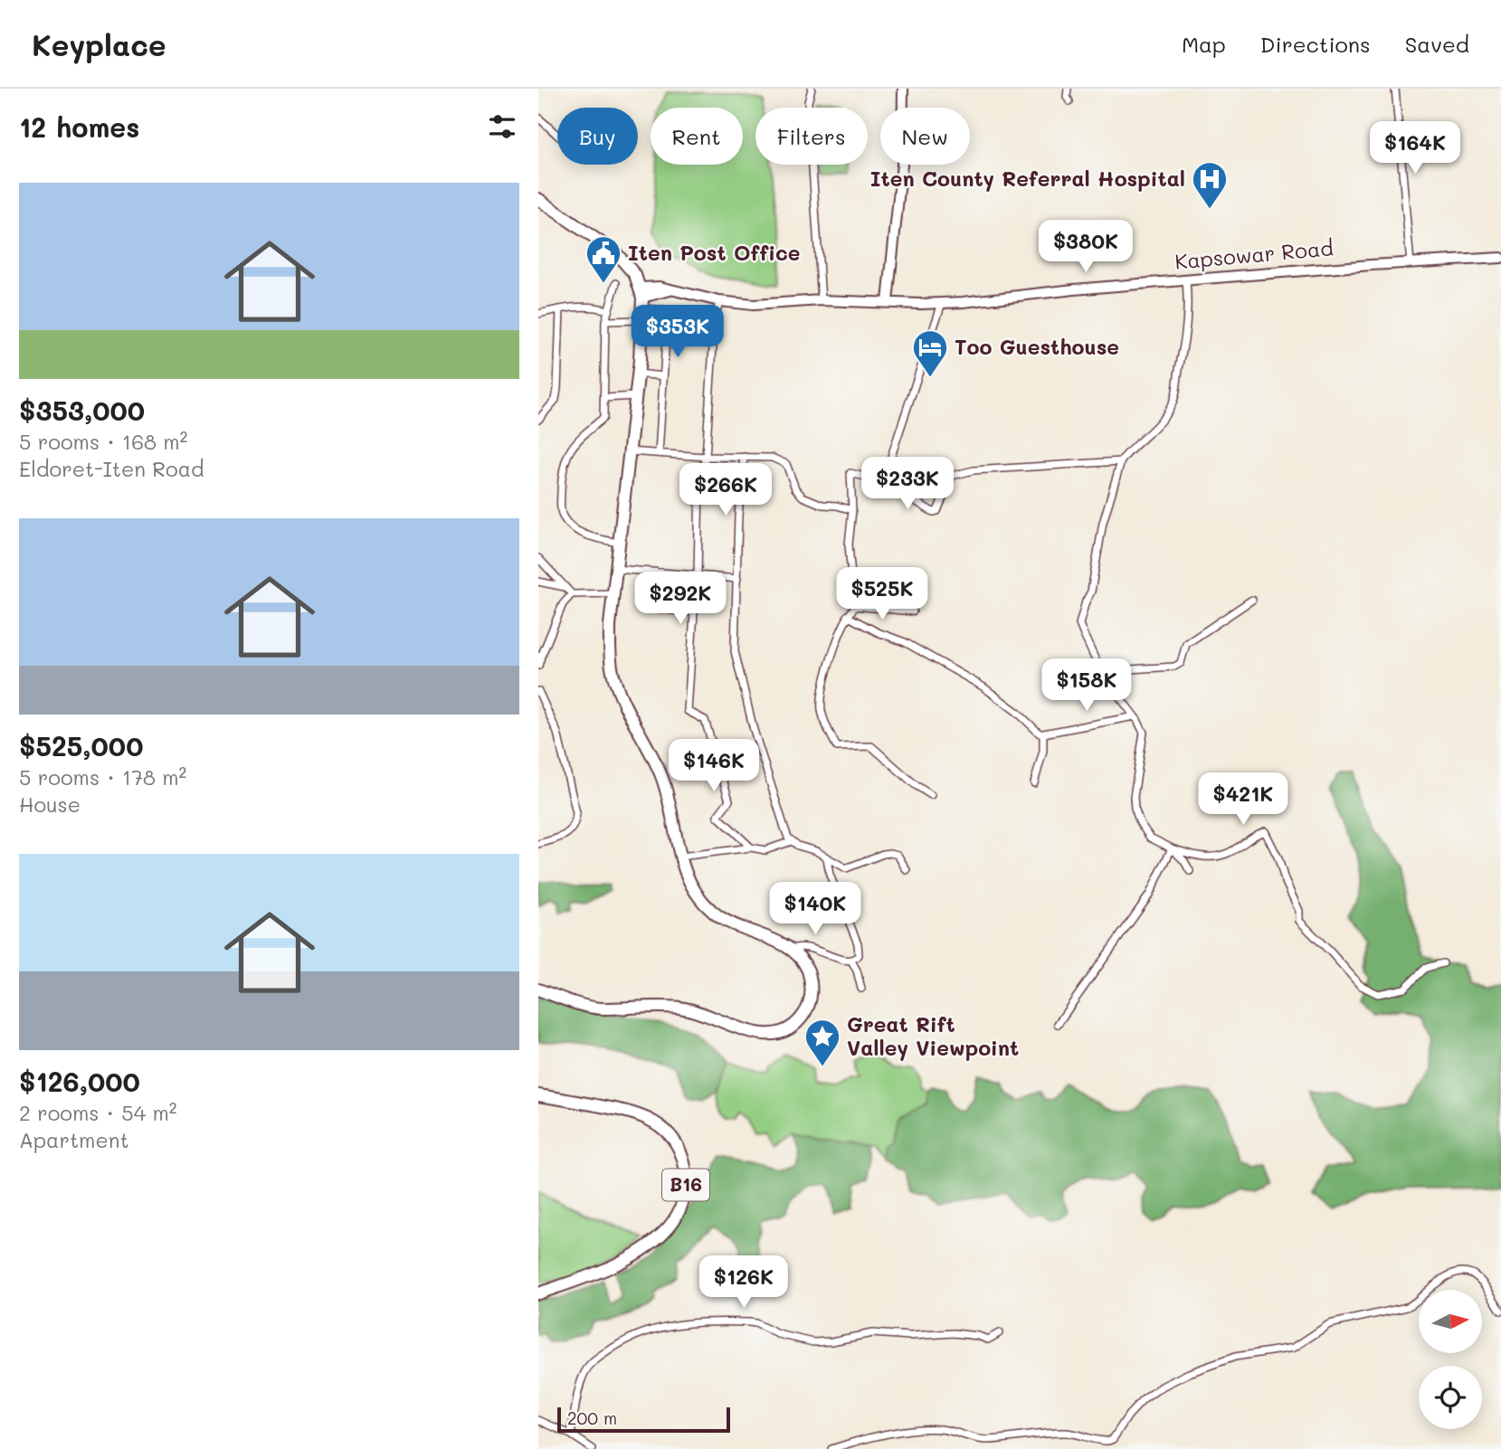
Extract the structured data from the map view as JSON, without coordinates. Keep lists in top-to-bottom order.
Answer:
{
  "streets": {
    "main road": ["Kapsowar Road", "B16"]
  },
  "places": {
    "hospital": ["Iten County Referral Hospital"],
    "public building": ["Iten Post Office"],
    "hotel": ["Too Guesthouse"],
    "place": ["Great Rift Valley Viewpoint"]
  },
  "scale_bar": "200 m",
  "north": "right",
  "page": {
    "header": "Keyplace",
    "nav": ["Map", "Directions", "Saved"],
    "heading": "12 homes",
    "chip": [
      "Buy",
      "Rent",
      "Filters",
      "New"
    ],
    "price": [
      "$164K",
      "$380K",
      "$353K",
      "$233K",
      "$266K",
      "$525K",
      "$292K",
      "$158K",
      "$146K",
      "$421K",
      "$140K",
      "$126K"
    ],
    "list": [
      {
        "name": "$353,000",
        "note": "5 rooms · 168 m² · Eldoret-Iten Road"
      },
      {
        "name": "$525,000",
        "note": "5 rooms · 178 m² · House"
      },
      {
        "name": "$126,000",
        "note": "2 rooms · 54 m² · Apartment"
      }
    ],
    "scale": "200 m"
  }
}
